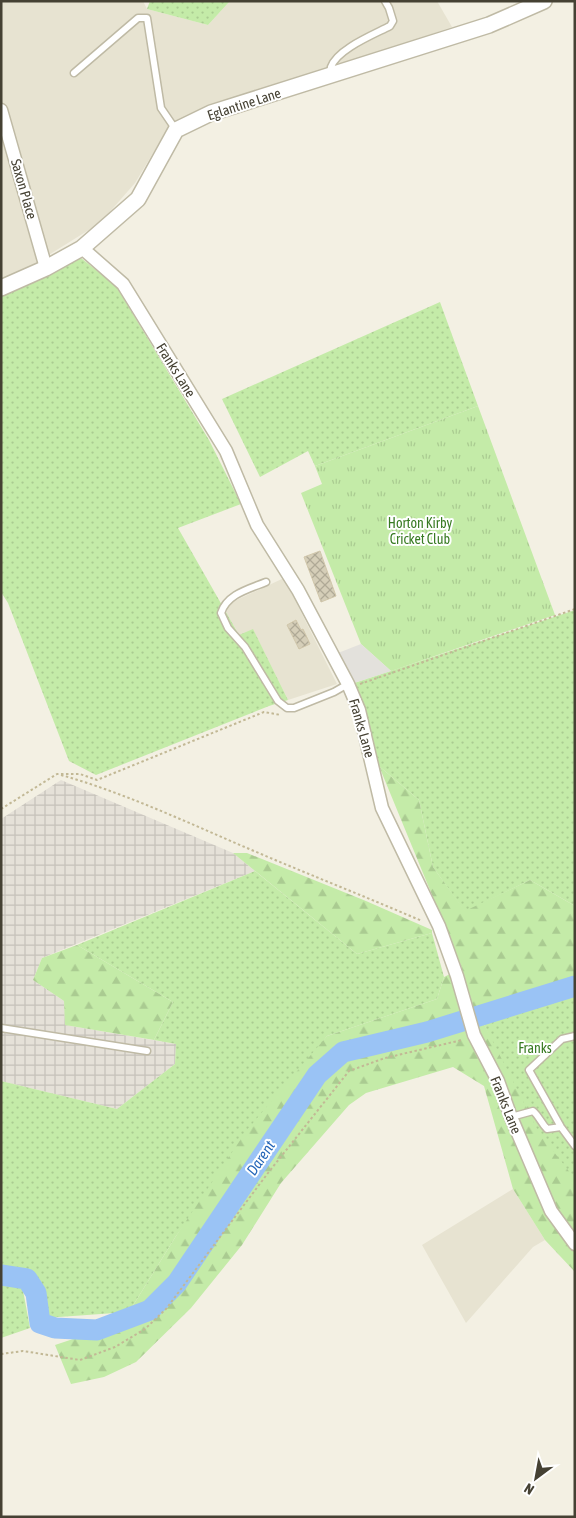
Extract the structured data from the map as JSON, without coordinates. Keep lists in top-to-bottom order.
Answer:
{
  "streets": {
    "street": ["Eglantine Lane", "Saxon Place", "Franks Lane"]
  },
  "water": ["Darent"],
  "parks": ["Horton Kirby Cricket Club", "Franks"],
  "north": "bottom left"
}
